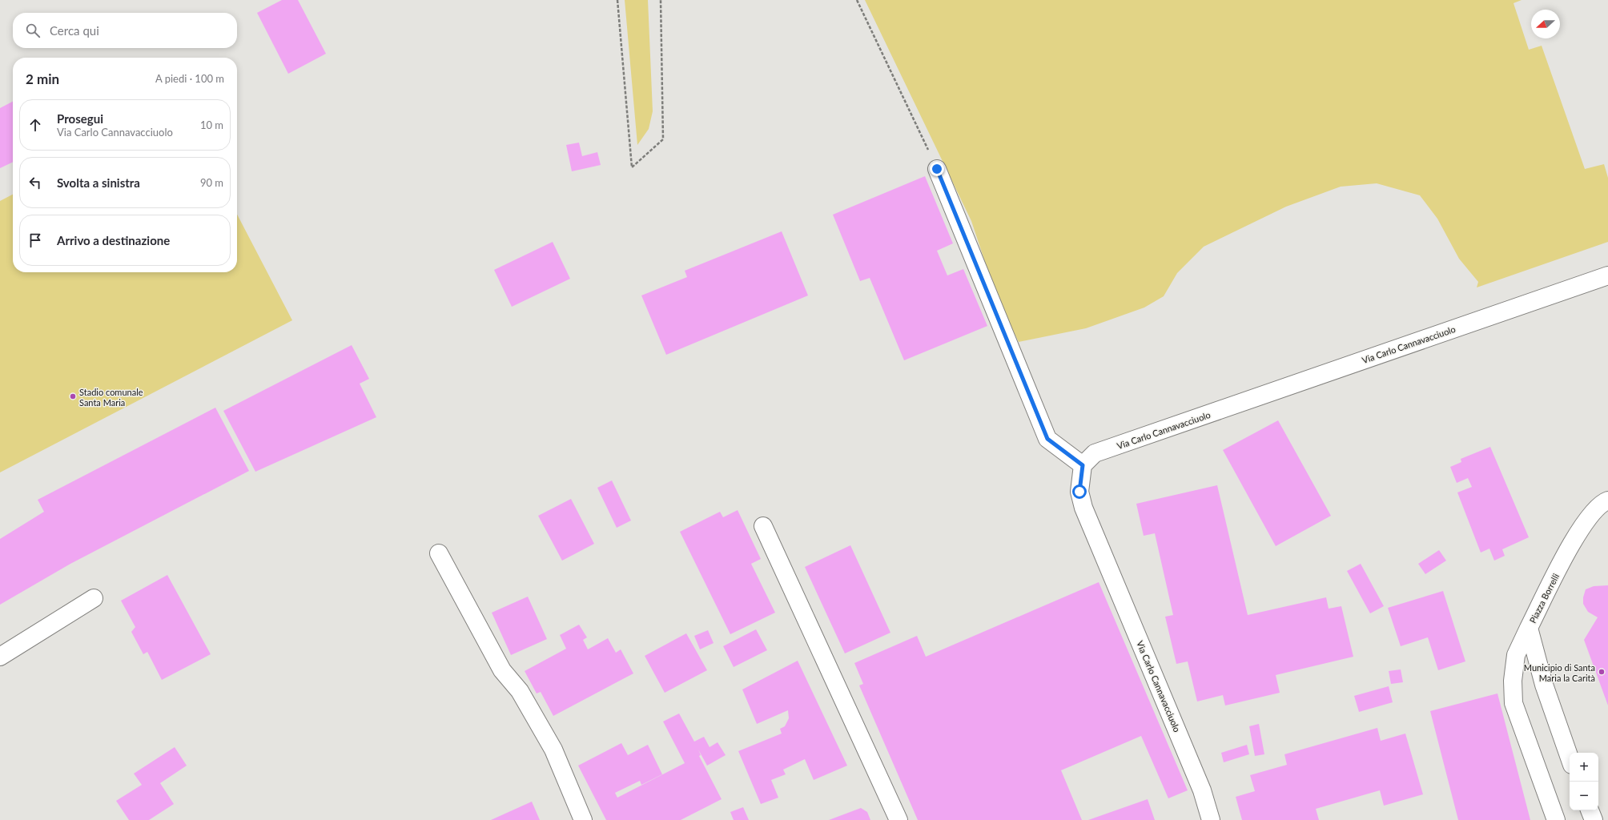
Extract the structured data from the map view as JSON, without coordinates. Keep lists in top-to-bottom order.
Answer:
{
  "streets": {
    "street": ["Via Carlo Cannavacciuolo", "Piazza Borrelli"]
  },
  "places": ["Stadio comunale Santa Maria", "Municipio di Santa Maria la Carità"],
  "north": "left",
  "page": {
    "search": "Cerca qui",
    "heading": ["2 min", "A piedi · 100 m"],
    "list": [
      ["Prosegui", "Via Carlo Cannavacciuolo", "10 m"],
      ["Svolta a sinistra", "90 m"],
      "Arrivo a destinazione"
    ],
    "map_buttons": ["+", "−"]
  }
}
